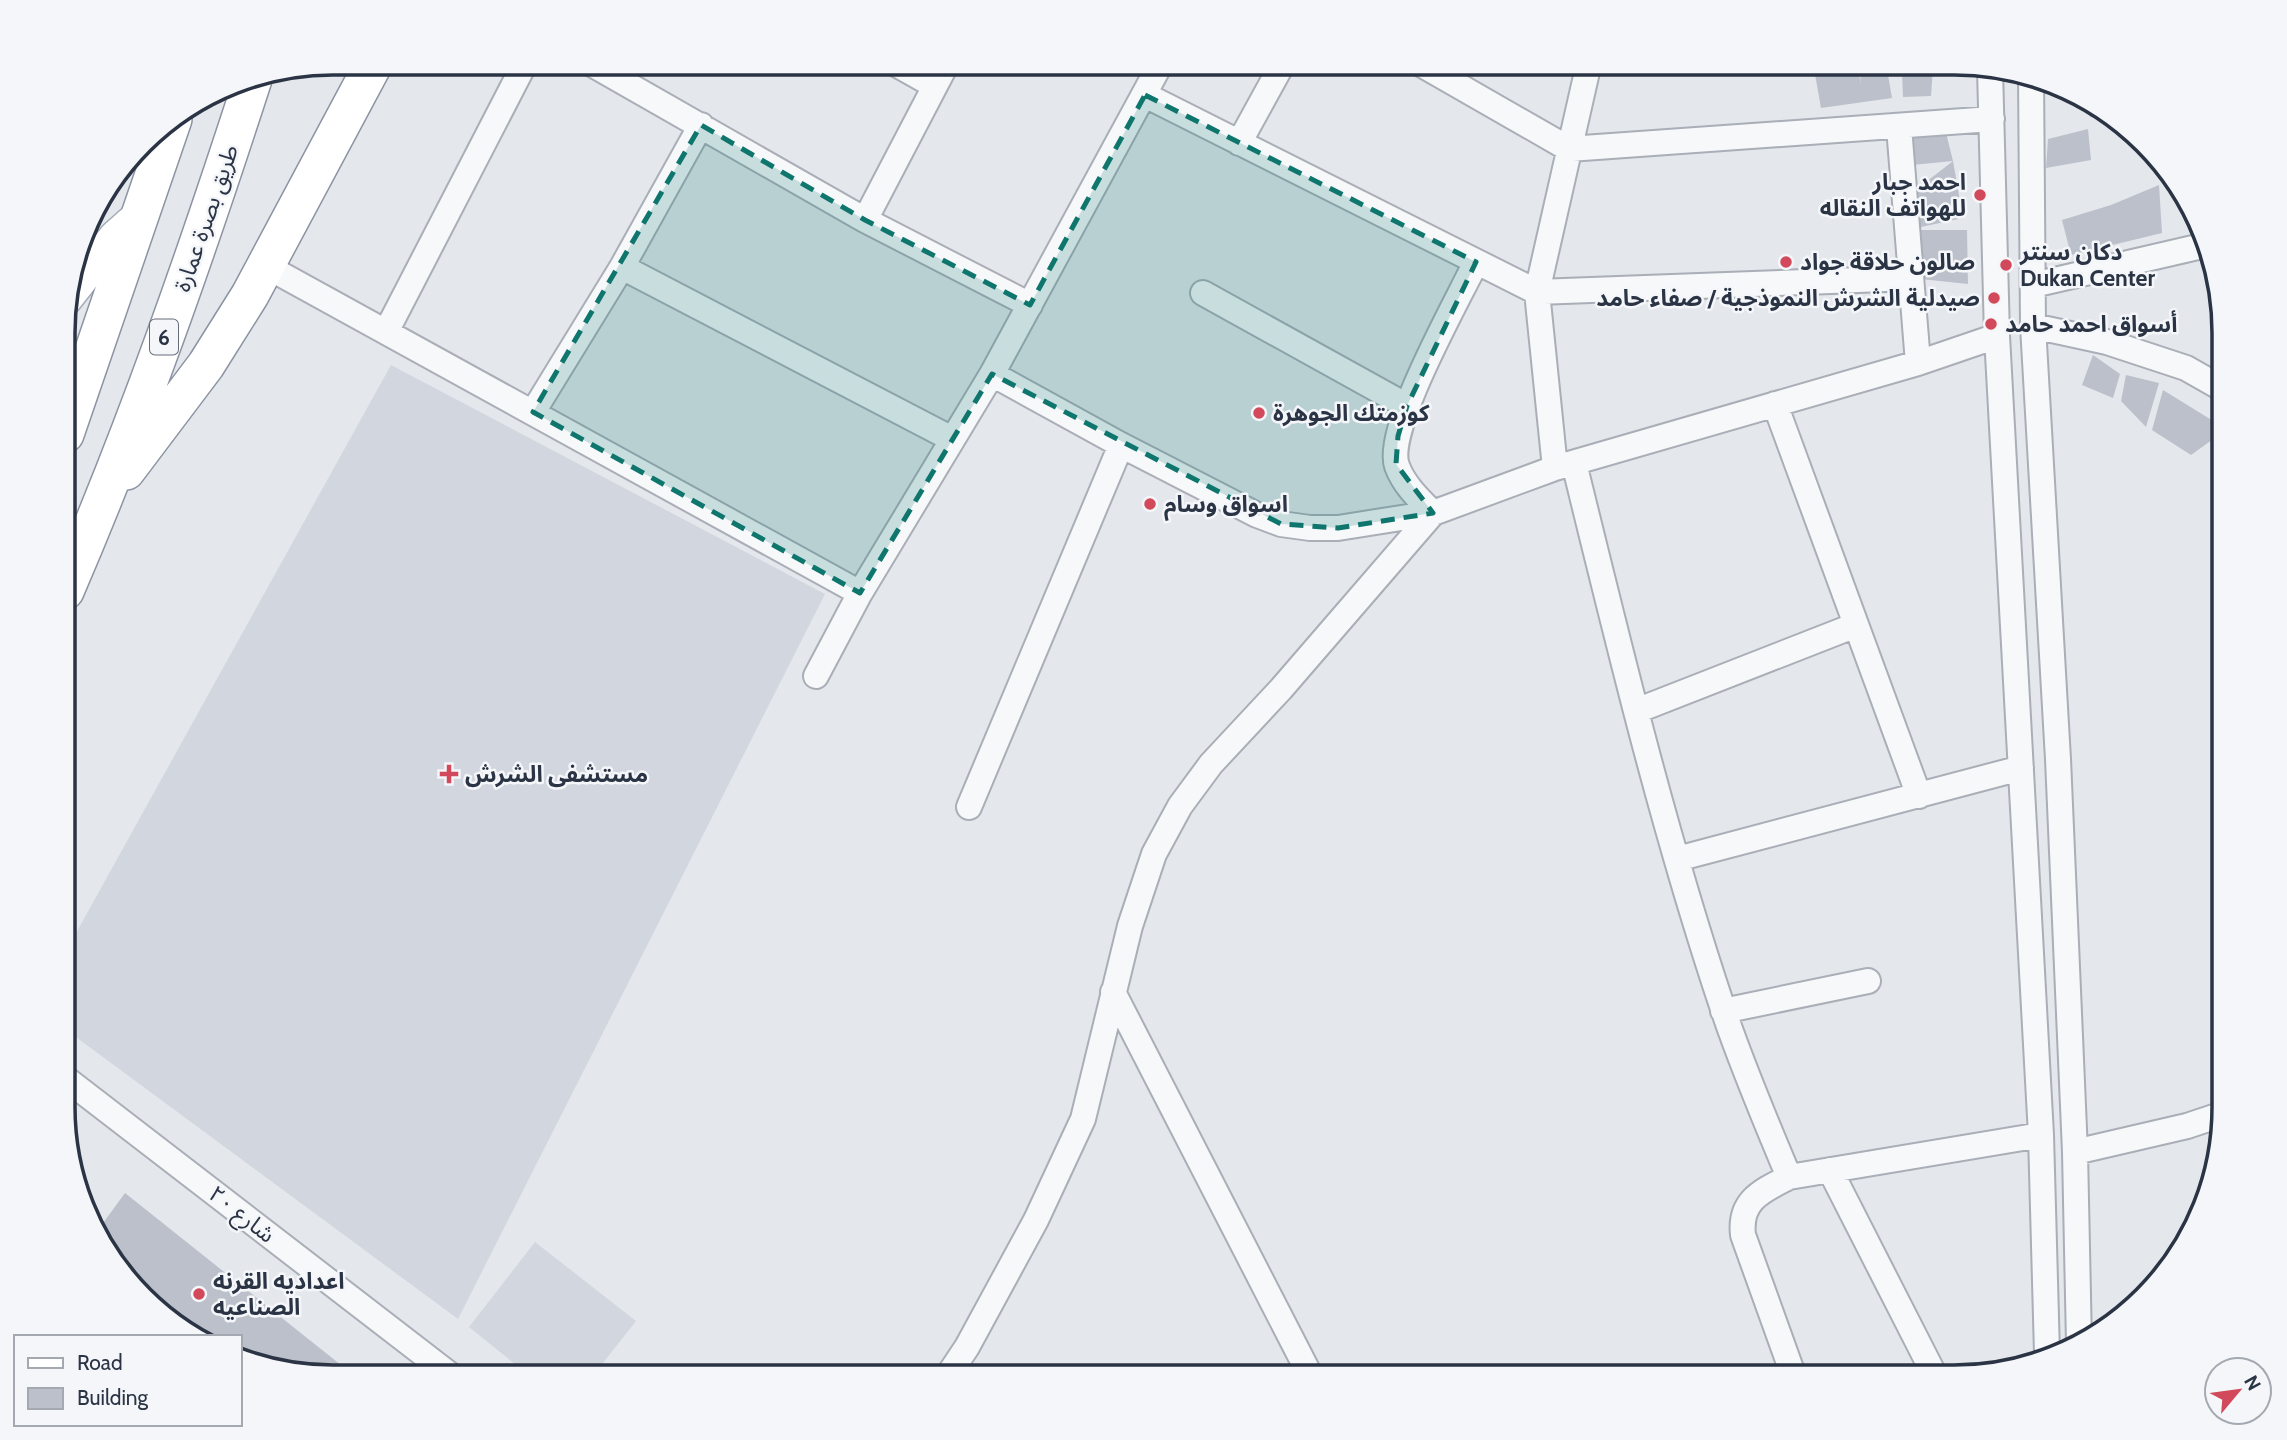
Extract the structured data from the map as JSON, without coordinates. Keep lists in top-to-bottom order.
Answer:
{
  "streets": {
    "highway": ["طريق بصرة عمارة", "6"],
    "street": ["شارع ٢٠"]
  },
  "places": {
    "other": [
      "احمد جبار للهواتف النقاله",
      "صالون حلاقة جواد",
      "دكان سنتر Dukan Center",
      "صيدلية الشرش النموذجية / صفاء حامد",
      "أسواق احمد حامد",
      "كوزمتك الجوهرة",
      "اسواق وسام",
      "اعداديه القرنه الصناعيه"
    ],
    "health": ["مستشفى الشرش"]
  },
  "legend": ["Road", "Building"],
  "north": "top right"
}
